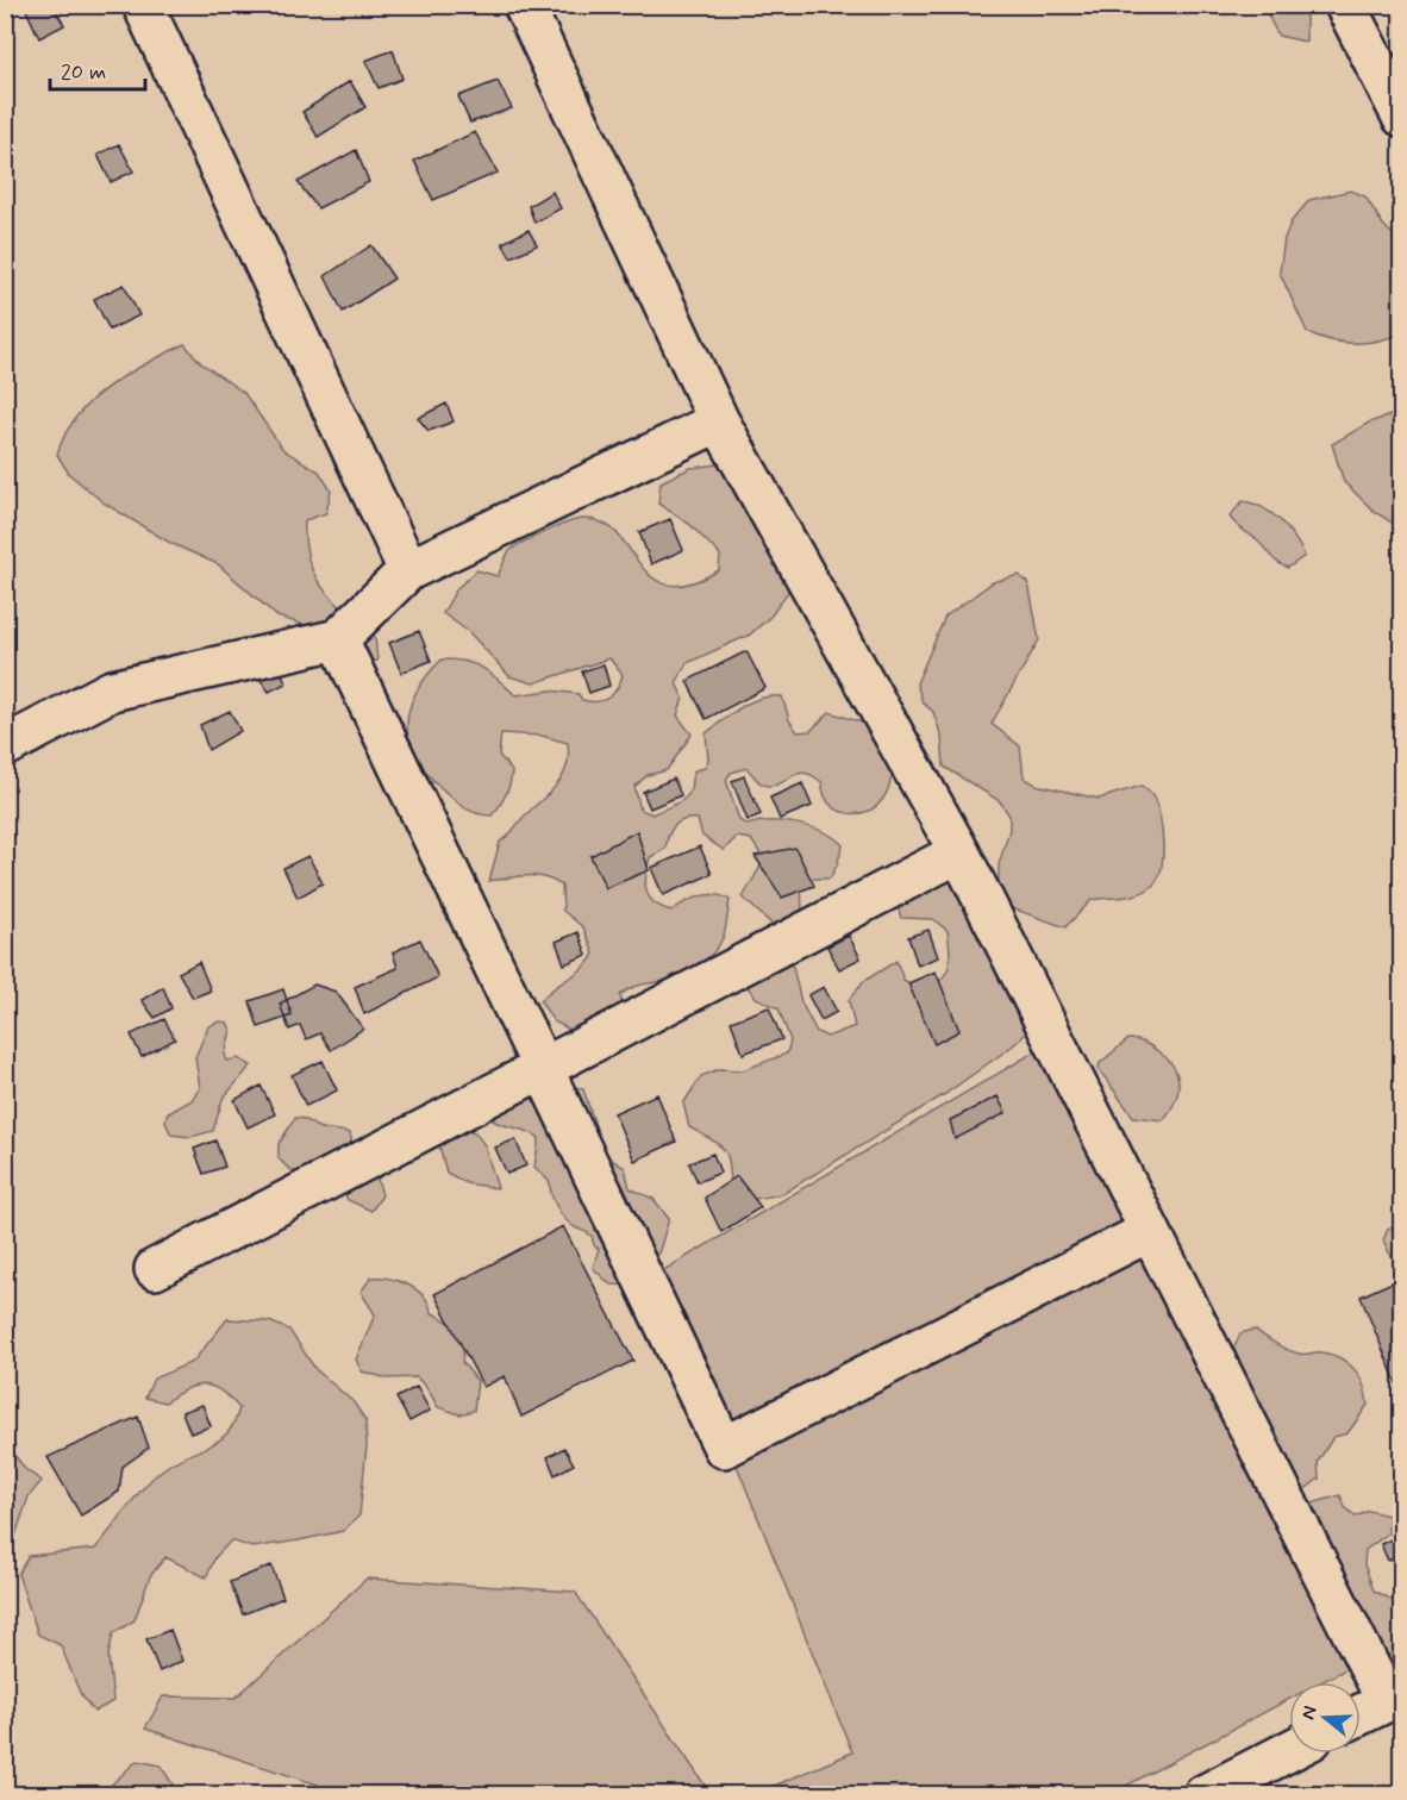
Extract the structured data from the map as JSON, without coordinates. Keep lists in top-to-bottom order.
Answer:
{
  "scale_bar": "20 m",
  "north": "left"
}
